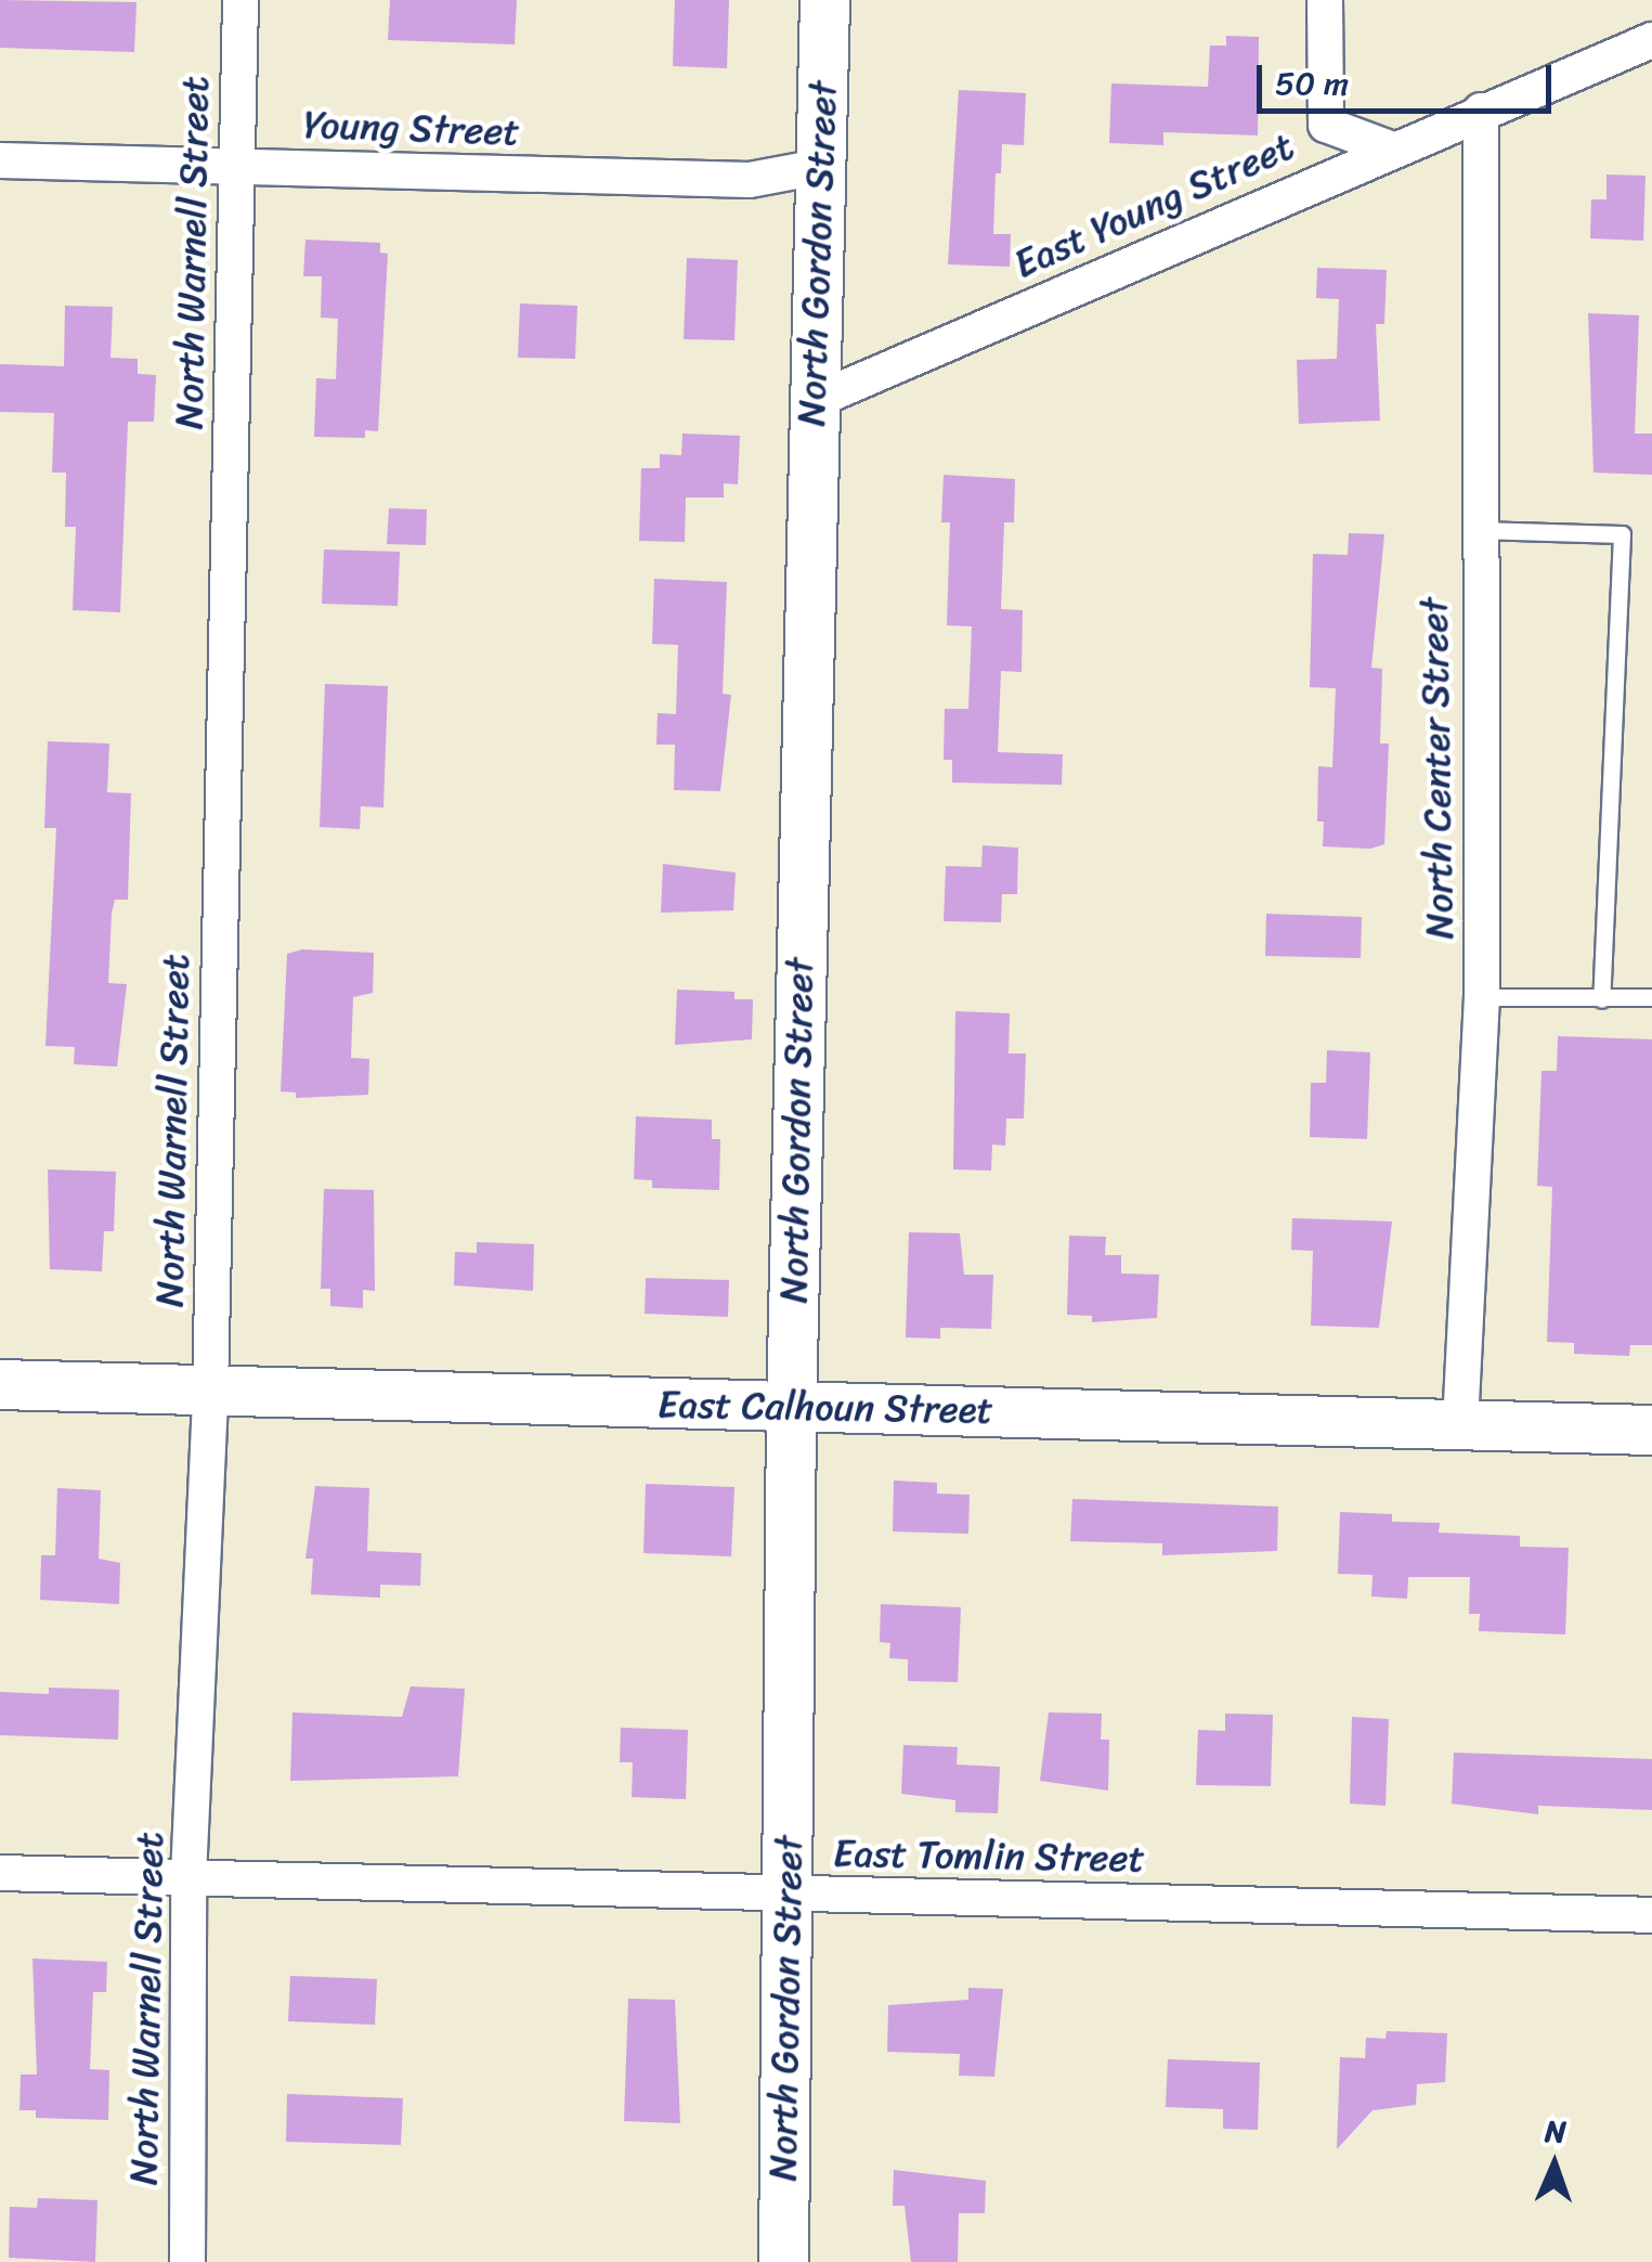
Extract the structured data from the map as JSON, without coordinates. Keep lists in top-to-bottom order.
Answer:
{
  "streets": {
    "street": [
      "Young Street",
      "East Young Street",
      "North Warnell Street",
      "North Gordon Street",
      "North Center Street",
      "East Calhoun Street",
      "East Tomlin Street"
    ]
  },
  "crossings": [
    ["Young Street", "North Warnell Street"],
    ["Young Street", "North Gordon Street"],
    ["East Young Street", "North Gordon Street"],
    ["East Young Street", "North Center Street"],
    ["North Warnell Street", "East Calhoun Street"],
    ["North Warnell Street", "East Tomlin Street"],
    ["North Gordon Street", "East Calhoun Street"],
    ["North Gordon Street", "East Tomlin Street"],
    ["North Center Street", "East Calhoun Street"]
  ],
  "scale_bar": "50 m",
  "north": "top"
}
